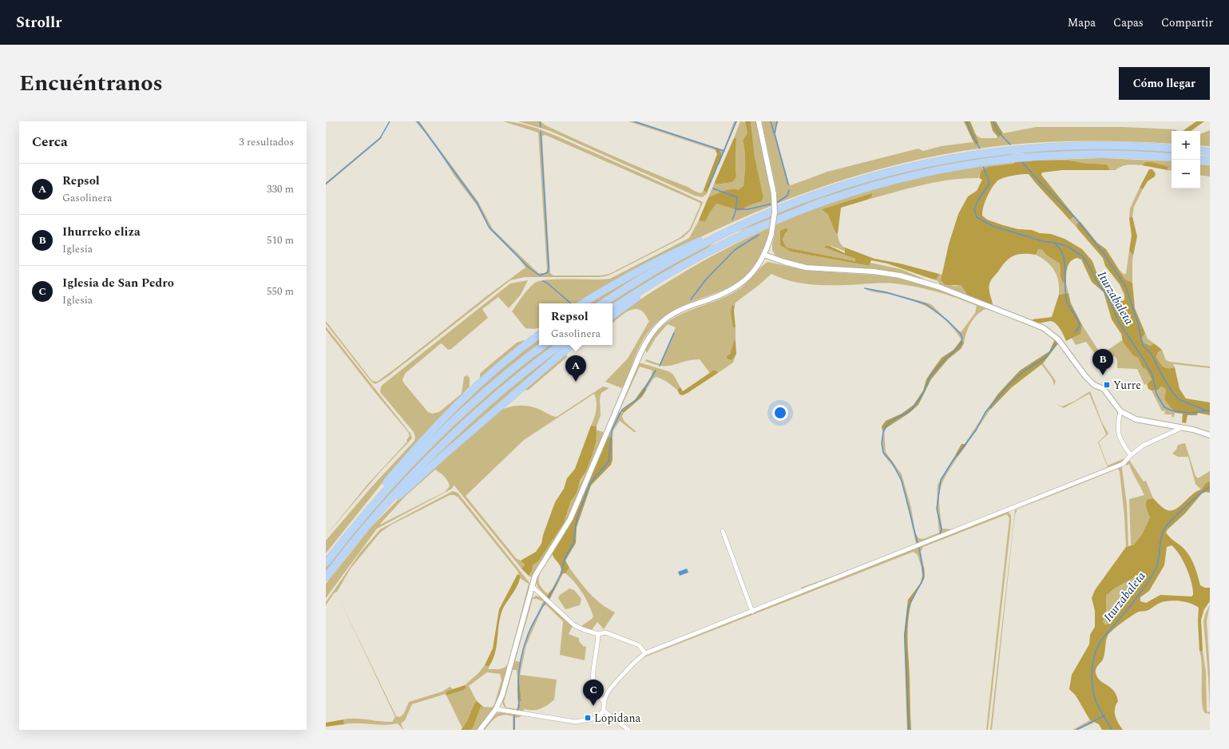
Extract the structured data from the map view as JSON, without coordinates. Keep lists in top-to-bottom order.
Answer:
{
  "water": ["Iturzabaleta"],
  "places": {
    "transit": ["Yurre", "Lopidana"]
  },
  "page": {
    "header": "Strollr",
    "nav": ["Mapa", "Capas", "Compartir"],
    "title": "Encuéntranos",
    "buttons": "Cómo llegar",
    "heading": ["Cerca", "3 resultados"],
    "map_buttons": ["+", "−"],
    "list": [
      {
        "mark": "A",
        "name": "Repsol",
        "note": "Gasolinera",
        "value": "330 m"
      },
      {
        "mark": "B",
        "name": "Ihurreko eliza",
        "note": "Iglesia",
        "value": "510 m"
      },
      {
        "mark": "C",
        "name": "Iglesia de San Pedro",
        "note": "Iglesia",
        "value": "550 m"
      }
    ],
    "popup": ["Repsol", "Gasolinera"],
    "pins": ["B", "A", "C"]
  }
}
